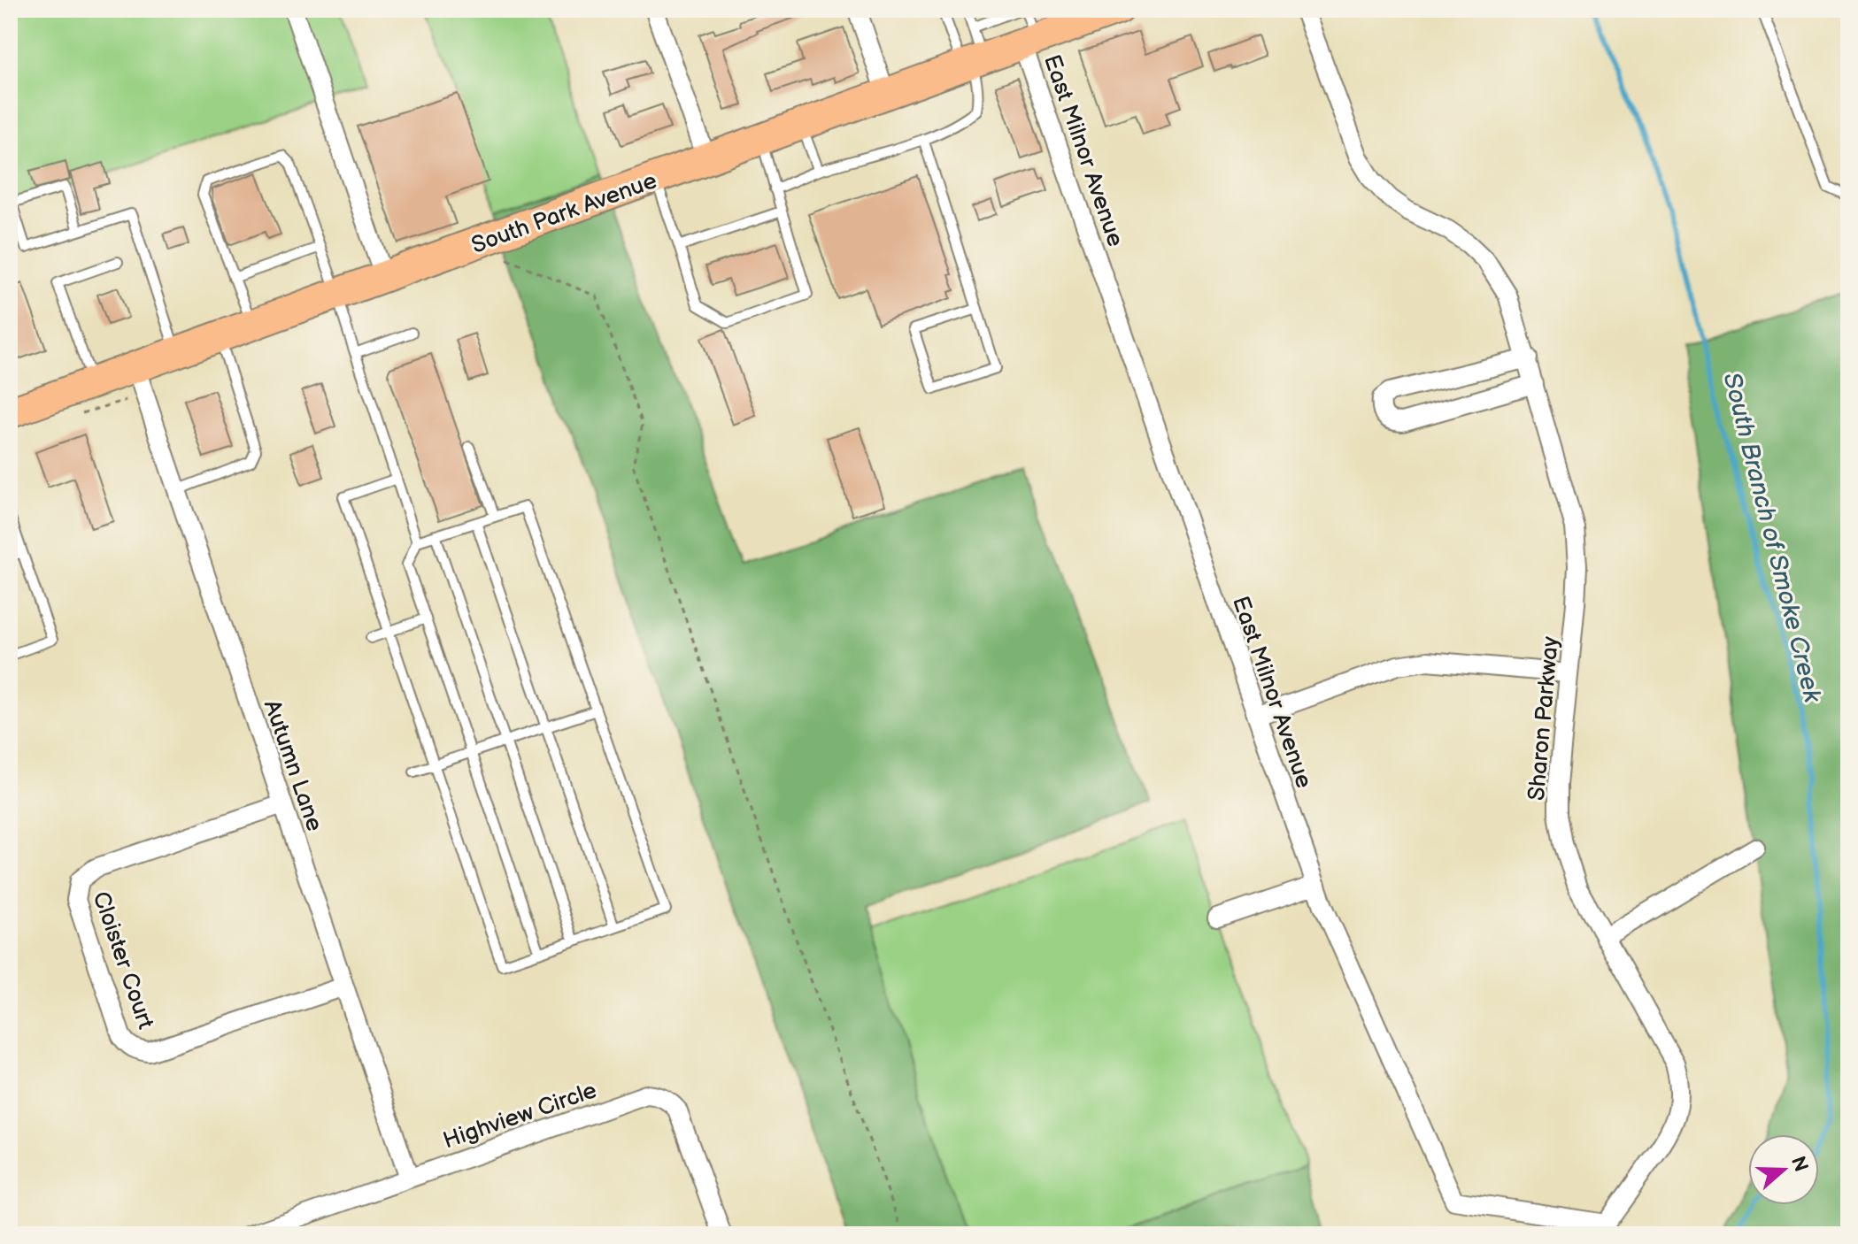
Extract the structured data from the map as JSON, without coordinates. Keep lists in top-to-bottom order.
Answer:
{
  "streets": {
    "main road": ["South Park Avenue"],
    "street": [
      "East Milnor Avenue",
      "Sharon Parkway",
      "Autumn Lane",
      "Cloister Court",
      "Highview Circle"
    ]
  },
  "crossings": [
    ["East Milnor Avenue", "South Park Avenue"],
    ["East Milnor Avenue", "Sharon Parkway"],
    ["South Park Avenue", "Autumn Lane"],
    ["Autumn Lane", "Cloister Court"],
    ["Autumn Lane", "Highview Circle"]
  ],
  "water": ["South Branch of Smoke Creek"],
  "north": "right"
}
